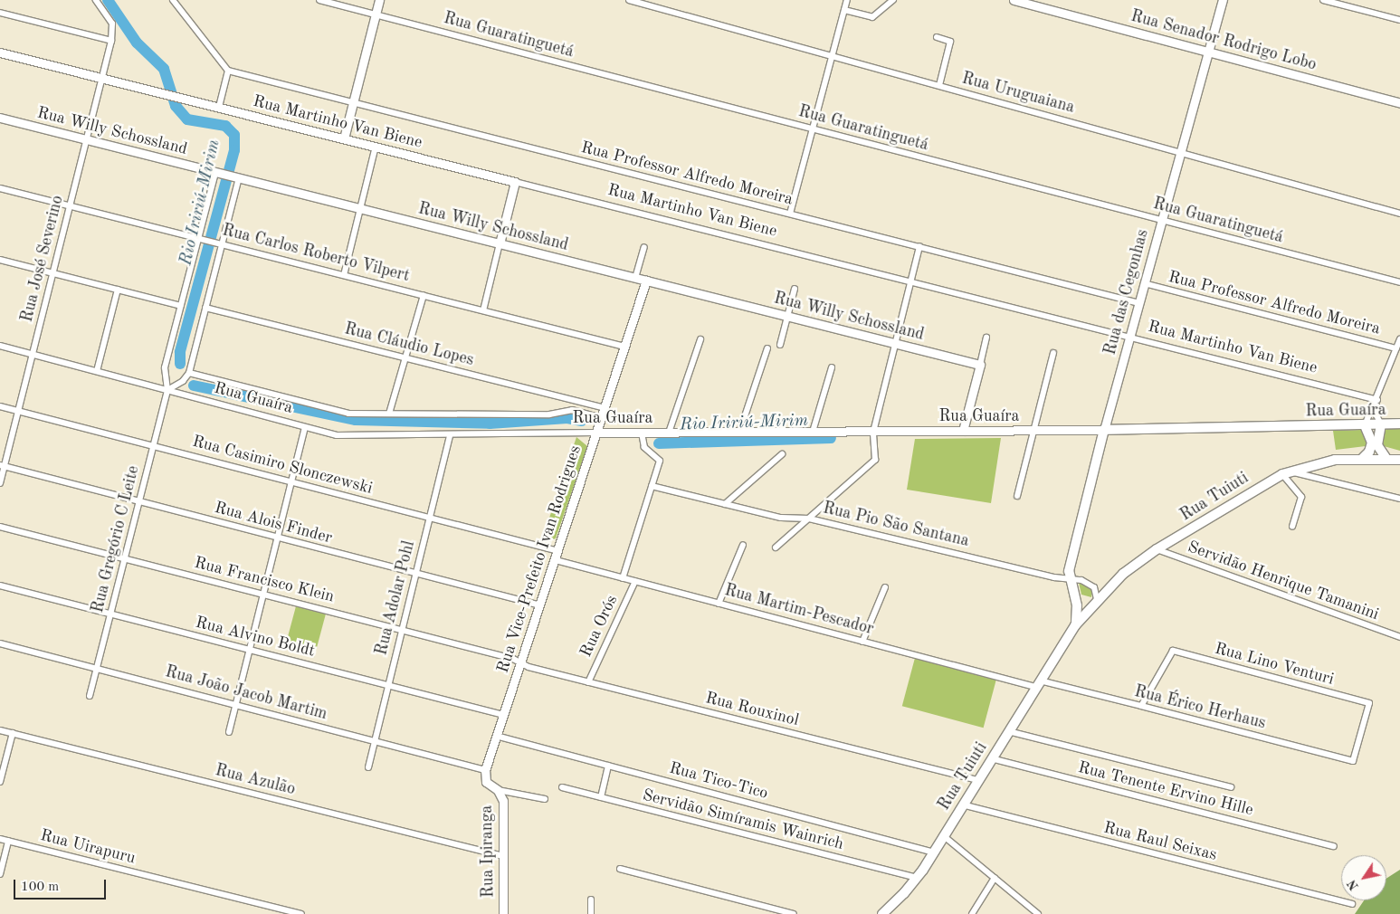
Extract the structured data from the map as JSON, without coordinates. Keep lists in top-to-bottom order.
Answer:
{
  "streets": {
    "main road": ["Rua das Cegonhas", "Rua Guaíra", "Rua Tuiuti"],
    "street": [
      "Rua Guaratinguetá",
      "Rua Senador Rodrigo Lobo",
      "Rua Uruguaiana",
      "Rua Martinho Van Biene",
      "Rua Willy Schossland",
      "Rua Professor Alfredo Moreira",
      "Rua Carlos Roberto Vilpert",
      "Rua José Severino",
      "Rua Cláudio Lopes",
      "Rua Casimiro Slonczewski",
      "Rua Alois Finder",
      "Rua Pio São Santana",
      "Rua Gregório C Leite",
      "Rua Vice-Prefeito Ivan Rodrigues",
      "Rua Francisco Klein",
      "Servidão Henrique Tamanini",
      "Rua Adolar Pohl",
      "Rua Martim-Pescador",
      "Rua Orós",
      "Rua Alvino Boldt",
      "Rua Lino Venturi",
      "Rua João Jacob Martim",
      "Rua Érico Herhaus",
      "Rua Rouxinol",
      "Rua Azulão",
      "Rua Tico-Tico",
      "Rua Tenente Ervino Hille",
      "Servidão Simíramis Wainrich",
      "Rua Raul Seixas",
      "Rua Uirapuru",
      "Rua Ipiranga"
    ]
  },
  "crossings": [
    ["Rua Guaratinguetá", "Rua das Cegonhas"],
    ["Rua Senador Rodrigo Lobo", "Rua das Cegonhas"],
    ["Rua Uruguaiana", "Rua das Cegonhas"],
    ["Rua Martinho Van Biene", "Rua José Severino"],
    ["Rua Martinho Van Biene", "Rua das Cegonhas"],
    ["Rua Willy Schossland", "Rua José Severino"],
    ["Rua Willy Schossland", "Rua Gregório C Leite"],
    ["Rua Willy Schossland", "Rua Vice-Prefeito Ivan Rodrigues"],
    ["Rua Professor Alfredo Moreira", "Rua das Cegonhas"],
    ["Rua Carlos Roberto Vilpert", "Rua José Severino"],
    ["Rua Carlos Roberto Vilpert", "Rua Gregório C Leite"],
    ["Rua Carlos Roberto Vilpert", "Rua Vice-Prefeito Ivan Rodrigues"],
    ["Rua José Severino", "Rua Guaíra"],
    ["Rua José Severino", "Rua Casimiro Slonczewski"],
    ["Rua José Severino", "Rua Alois Finder"],
    ["Rua das Cegonhas", "Rua Guaíra"],
    ["Rua das Cegonhas", "Rua Tuiuti"],
    ["Rua das Cegonhas", "Rua Pio São Santana"],
    ["Rua Cláudio Lopes", "Rua Vice-Prefeito Ivan Rodrigues"],
    ["Rua Guaíra", "Rua Gregório C Leite"],
    ["Rua Guaíra", "Rua Vice-Prefeito Ivan Rodrigues"],
    ["Rua Guaíra", "Rua Adolar Pohl"],
    ["Rua Casimiro Slonczewski", "Rua Gregório C Leite"],
    ["Rua Casimiro Slonczewski", "Rua Vice-Prefeito Ivan Rodrigues"],
    ["Rua Casimiro Slonczewski", "Rua Adolar Pohl"],
    ["Rua Tuiuti", "Rua Pio São Santana"],
    ["Rua Tuiuti", "Servidão Henrique Tamanini"],
    ["Rua Tuiuti", "Rua Martim-Pescador"],
    ["Rua Tuiuti", "Rua Érico Herhaus"],
    ["Rua Tuiuti", "Rua Rouxinol"],
    ["Rua Tuiuti", "Rua Tico-Tico"],
    ["Rua Tuiuti", "Rua Tenente Ervino Hille"],
    ["Rua Tuiuti", "Servidão Simíramis Wainrich"],
    ["Rua Tuiuti", "Rua Raul Seixas"],
    ["Rua Alois Finder", "Rua Gregório C Leite"],
    ["Rua Alois Finder", "Rua Vice-Prefeito Ivan Rodrigues"],
    ["Rua Alois Finder", "Rua Adolar Pohl"],
    ["Rua Gregório C Leite", "Rua Francisco Klein"],
    ["Rua Gregório C Leite", "Rua Alvino Boldt"],
    ["Rua Gregório C Leite", "Rua João Jacob Martim"],
    ["Rua Vice-Prefeito Ivan Rodrigues", "Rua Francisco Klein"],
    ["Rua Vice-Prefeito Ivan Rodrigues", "Rua Martim-Pescador"],
    ["Rua Vice-Prefeito Ivan Rodrigues", "Rua Alvino Boldt"],
    ["Rua Vice-Prefeito Ivan Rodrigues", "Rua João Jacob Martim"],
    ["Rua Vice-Prefeito Ivan Rodrigues", "Rua Rouxinol"],
    ["Rua Vice-Prefeito Ivan Rodrigues", "Rua Tico-Tico"],
    ["Rua Vice-Prefeito Ivan Rodrigues", "Rua Ipiranga"],
    ["Rua Francisco Klein", "Rua Adolar Pohl"],
    ["Rua Francisco Klein", "Rua Rouxinol"],
    ["Rua Adolar Pohl", "Rua Alvino Boldt"],
    ["Rua Adolar Pohl", "Rua João Jacob Martim"],
    ["Rua Martim-Pescador", "Rua Orós"],
    ["Rua Martim-Pescador", "Rua Érico Herhaus"],
    ["Rua Orós", "Rua Rouxinol"],
    ["Rua Lino Venturi", "Rua Érico Herhaus"],
    ["Rua João Jacob Martim", "Rua Ipiranga"],
    ["Rua Azulão", "Rua Ipiranga"]
  ],
  "water": ["Rio Iririú-Mirim"],
  "scale_bar": "100 m",
  "north": "bottom left"
}
